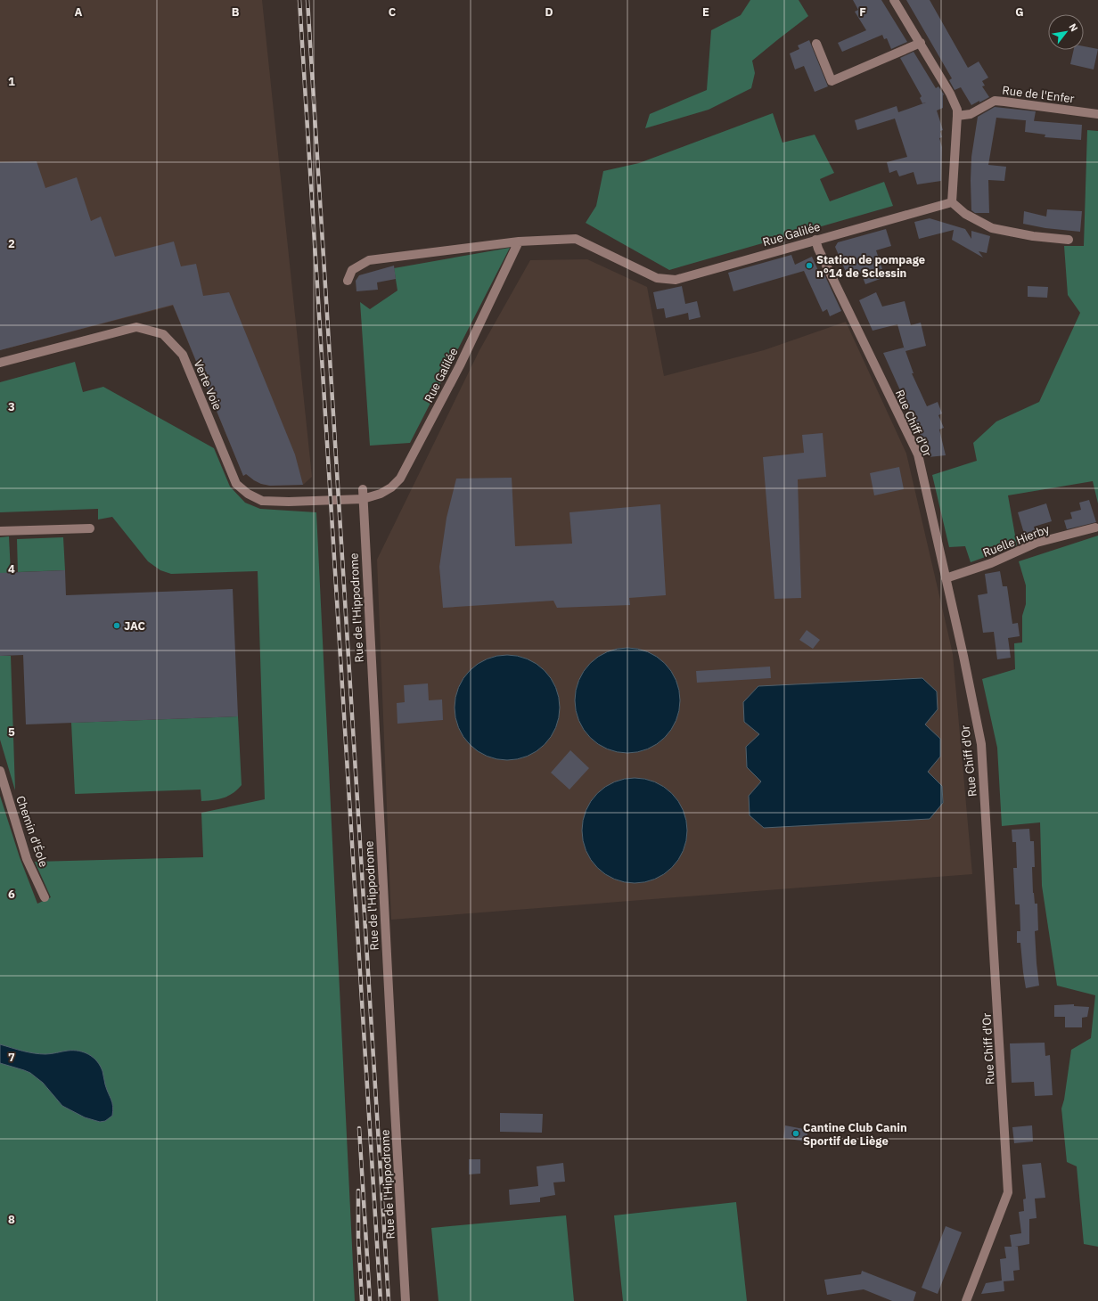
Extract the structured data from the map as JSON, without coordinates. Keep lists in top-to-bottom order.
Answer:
{
  "streets": {
    "street": [
      "Rue de l'Enfer",
      "Rue Galilée",
      "Verte Voie",
      "Rue Chiff d'Or",
      "Ruelle Hierby",
      "Rue de l'Hippodrome",
      "Chemin d'Éole"
    ]
  },
  "crossings": [
    ["Rue Galilée", "Verte Voie"],
    ["Rue Galilée", "Rue Chiff d'Or"],
    ["Rue Galilée", "Rue de l'Hippodrome"],
    ["Verte Voie", "Rue de l'Hippodrome"],
    ["Rue Chiff d'Or", "Ruelle Hierby"]
  ],
  "places": ["Station de pompage n°14 de Sclessin", "JAC", "Cantine Club Canin Sportif de Liège"],
  "north": "top right",
  "grid": {
    "columns": [
      "A",
      "B",
      "C",
      "D",
      "E",
      "F",
      "G"
    ],
    "rows": [
      "1",
      "2",
      "3",
      "4",
      "5",
      "6",
      "7",
      "8"
    ]
  }
}
